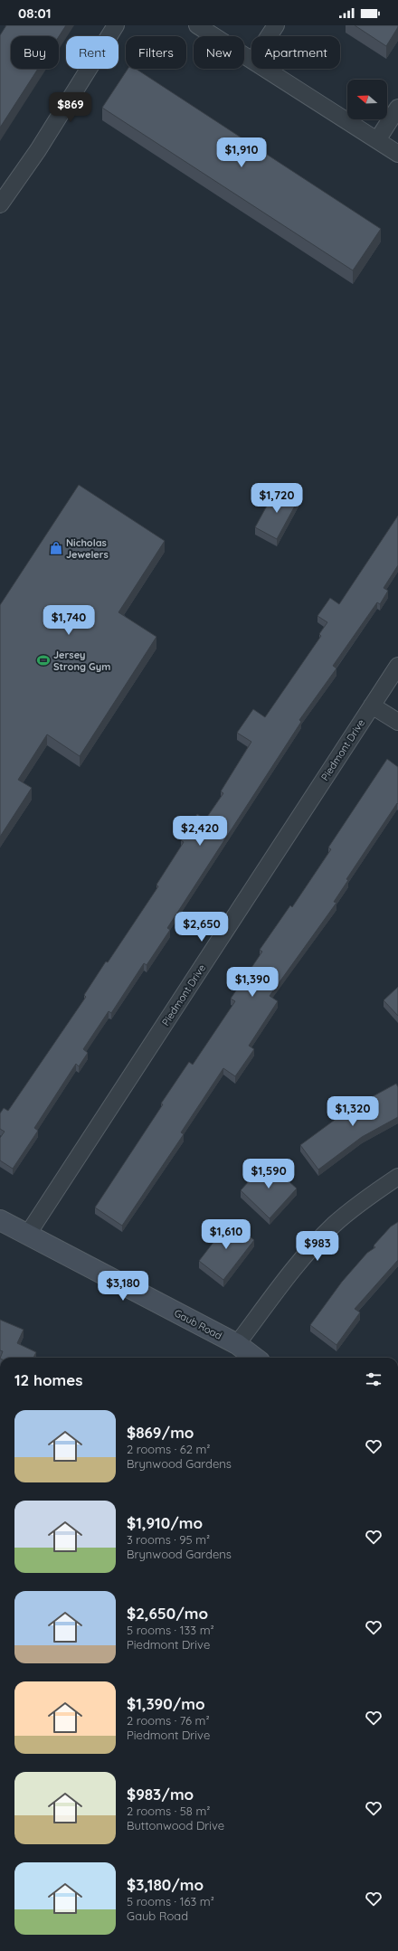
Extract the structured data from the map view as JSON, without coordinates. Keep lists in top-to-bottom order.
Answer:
{
  "streets": {
    "street": ["Piedmont Drive", "Gaub Road"]
  },
  "crossings": [
    ["Piedmont Drive", "Gaub Road"]
  ],
  "places": {
    "shop": ["Nicholas Jewelers"],
    "sports": ["Jersey Strong Gym"]
  },
  "north": "left",
  "page": {
    "status": "08:01",
    "chip": [
      "Buy",
      "Rent",
      "Filters",
      "New",
      "Apartment"
    ],
    "price": [
      "$869",
      "$1,910",
      "$1,720",
      "$1,740",
      "$2,420",
      "$2,650",
      "$1,390",
      "$1,320",
      "$1,590",
      "$1,610",
      "$983",
      "$3,180"
    ],
    "heading": "12 homes",
    "list": [
      {
        "name": "$869/mo",
        "note": "2 rooms · 62 m² · Brynwood Gardens"
      },
      {
        "name": "$1,910/mo",
        "note": "3 rooms · 95 m² · Brynwood Gardens"
      },
      {
        "name": "$2,650/mo",
        "note": "5 rooms · 133 m² · Piedmont Drive"
      },
      {
        "name": "$1,390/mo",
        "note": "2 rooms · 76 m² · Piedmont Drive"
      },
      {
        "name": "$983/mo",
        "note": "2 rooms · 58 m² · Buttonwood Drive"
      },
      {
        "name": "$3,180/mo",
        "note": "5 rooms · 163 m² · Gaub Road"
      }
    ]
  }
}
